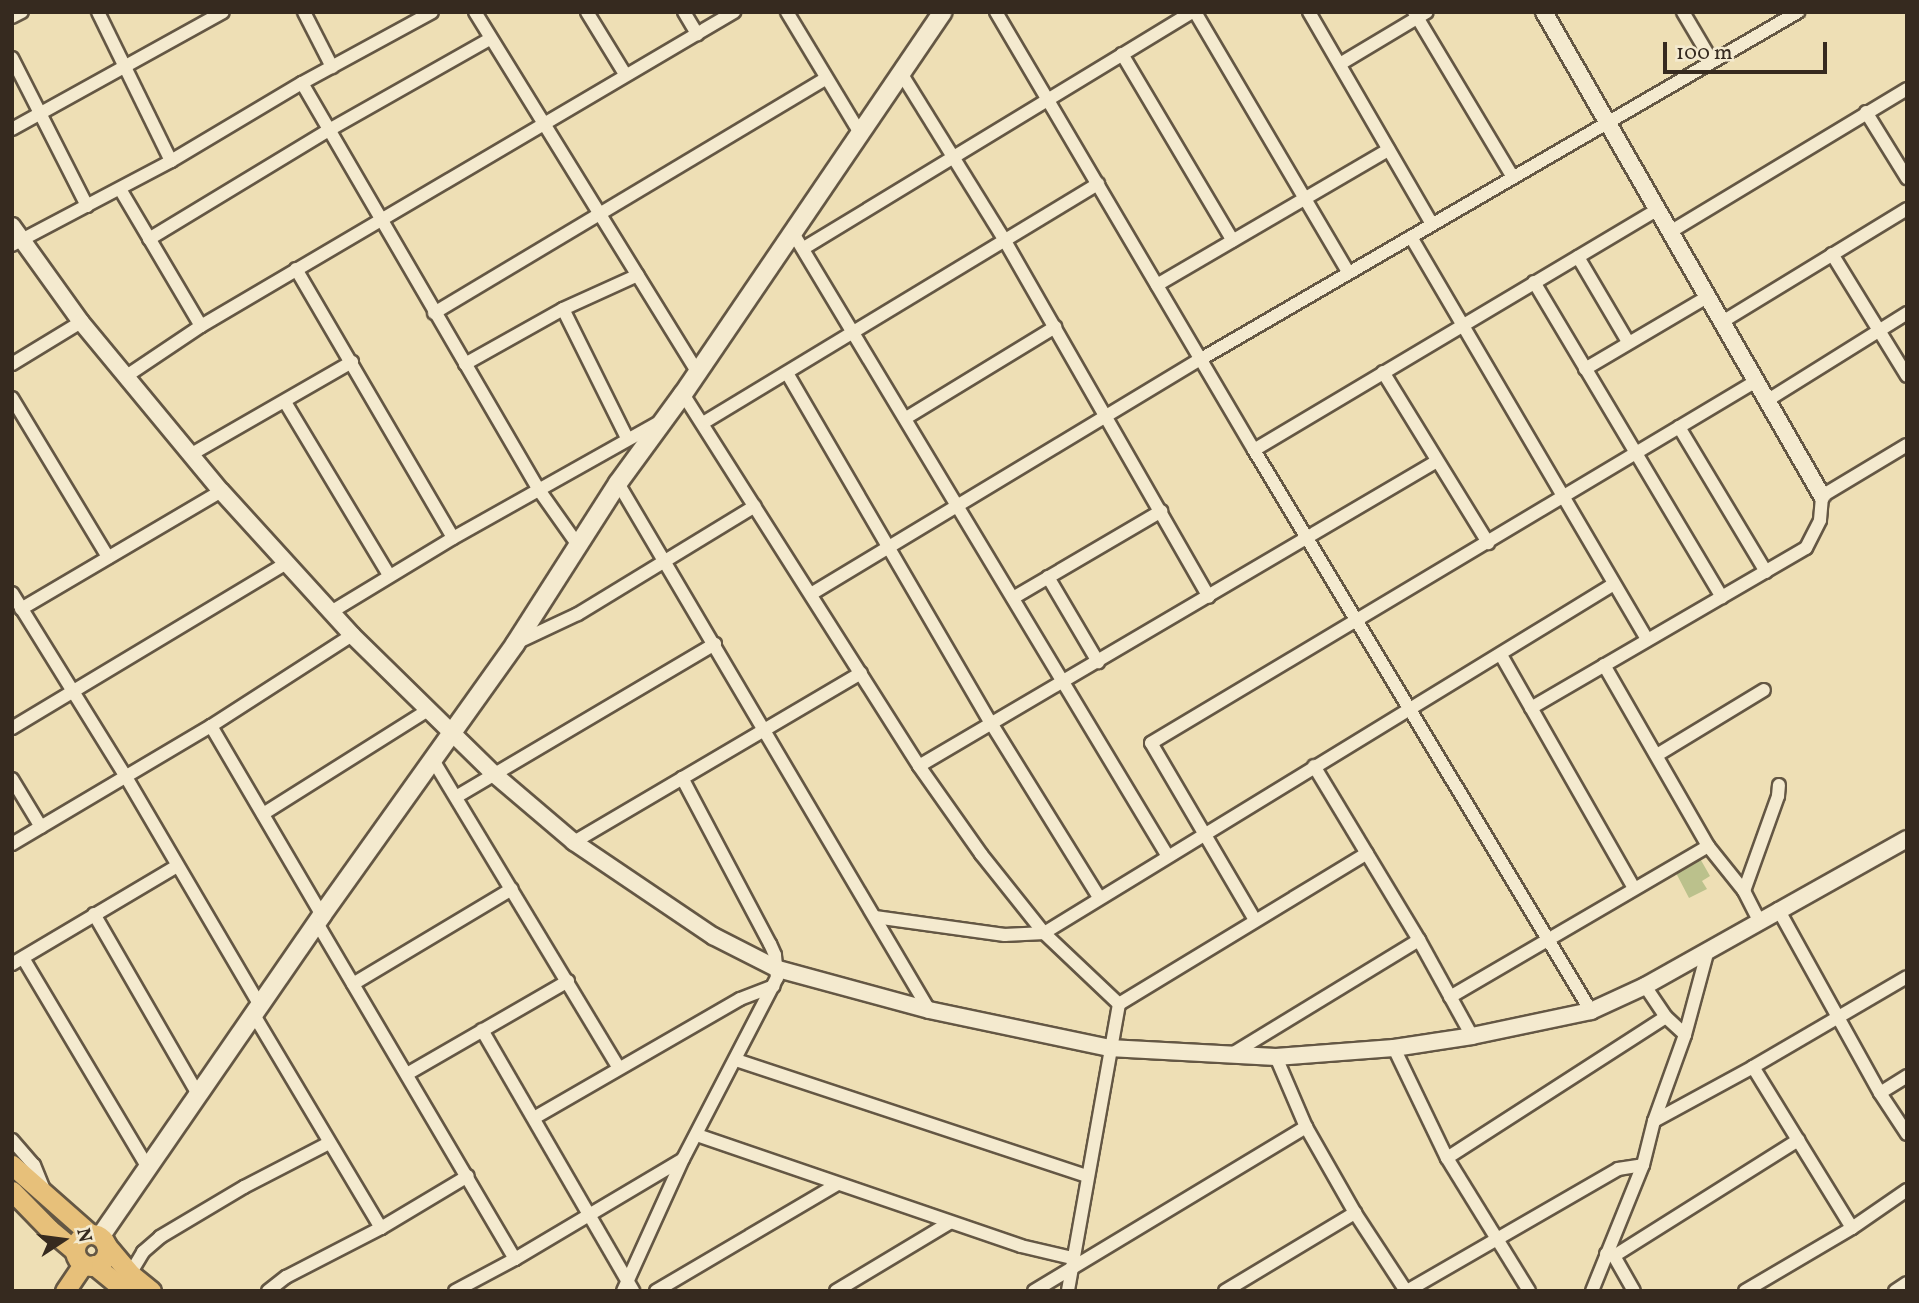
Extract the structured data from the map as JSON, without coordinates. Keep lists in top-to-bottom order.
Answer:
{
  "scale_bar": "100 m",
  "north": "right"
}
